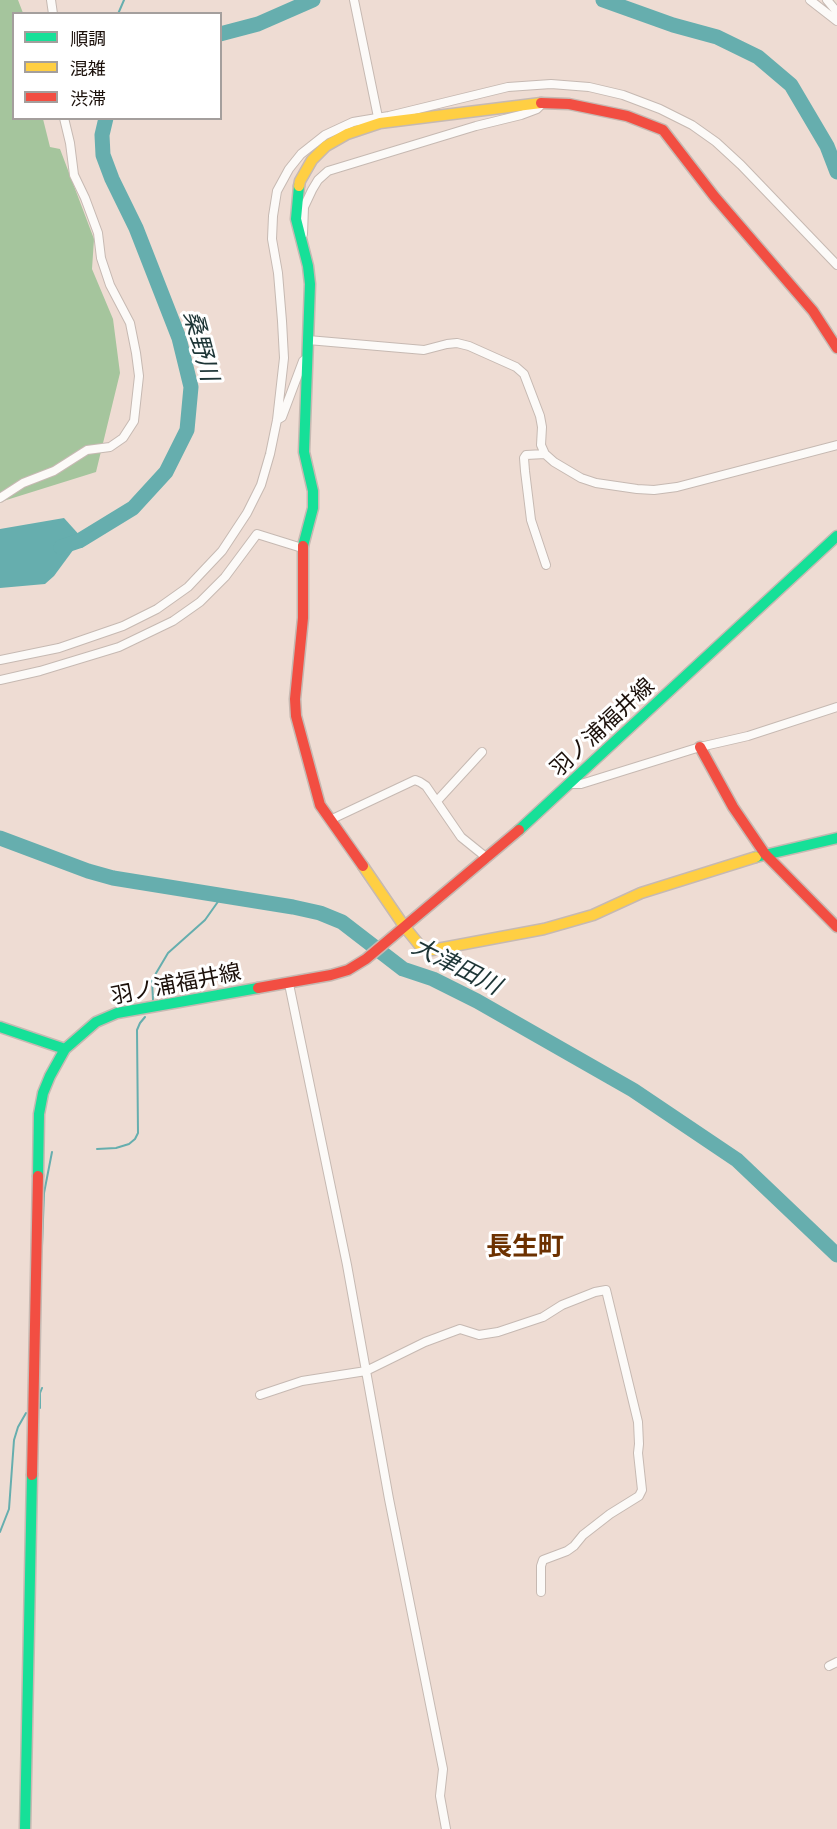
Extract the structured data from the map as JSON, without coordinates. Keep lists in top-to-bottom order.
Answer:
{
  "streets": {
    "street": ["羽ノ浦福井線"]
  },
  "districts": ["長生町"],
  "water": ["桑野川", "大津田川"],
  "legend": ["順調", "混雑", "渋滞"]
}
